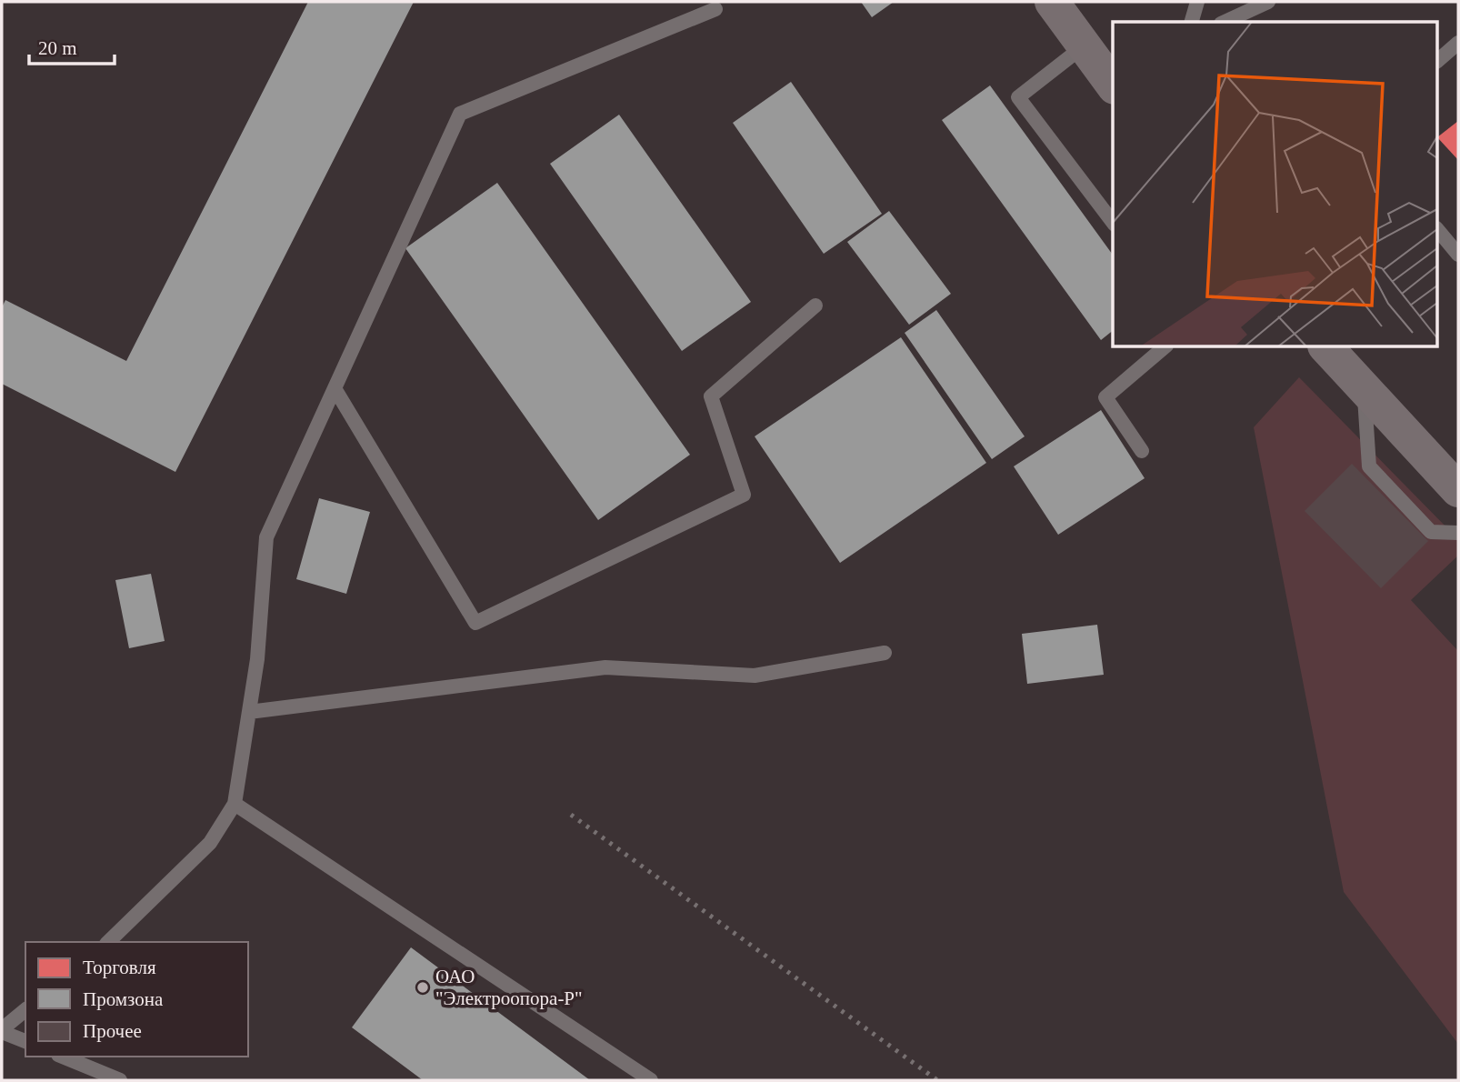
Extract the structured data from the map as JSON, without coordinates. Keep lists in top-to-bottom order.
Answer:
{
  "places": ["ОАО \"Электроопора-Р\""],
  "legend": ["Торговля", "Промзона", "Прочее"],
  "scale_bar": "20 m"
}
